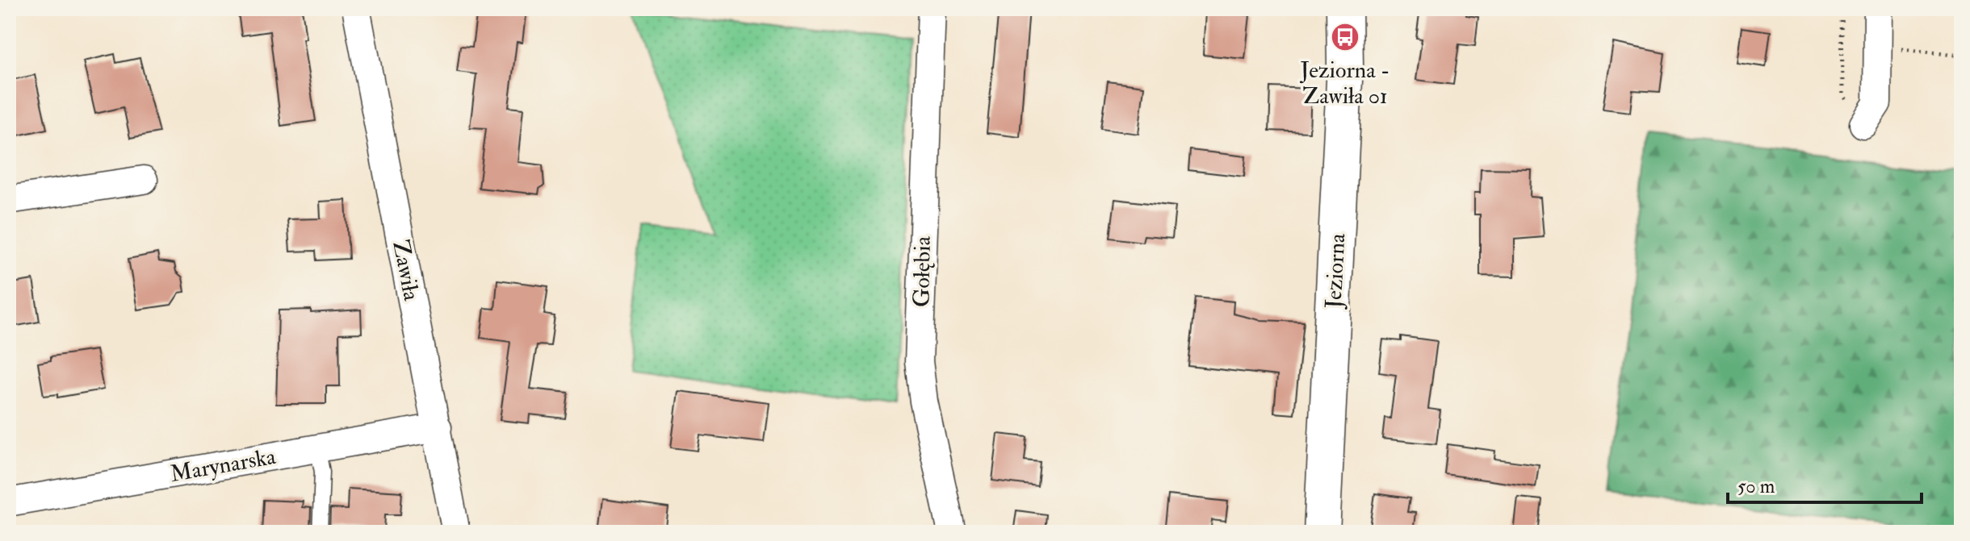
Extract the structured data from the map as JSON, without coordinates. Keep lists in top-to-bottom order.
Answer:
{
  "streets": {
    "street": [
      "Zawiła",
      "Jeziorna",
      "Gołębia",
      "Marynarska"
    ]
  },
  "crossings": [
    ["Zawiła", "Marynarska"]
  ],
  "places": {
    "bus stop": ["Jeziorna - Zawiła 01"]
  },
  "scale_bar": "50 m"
}
